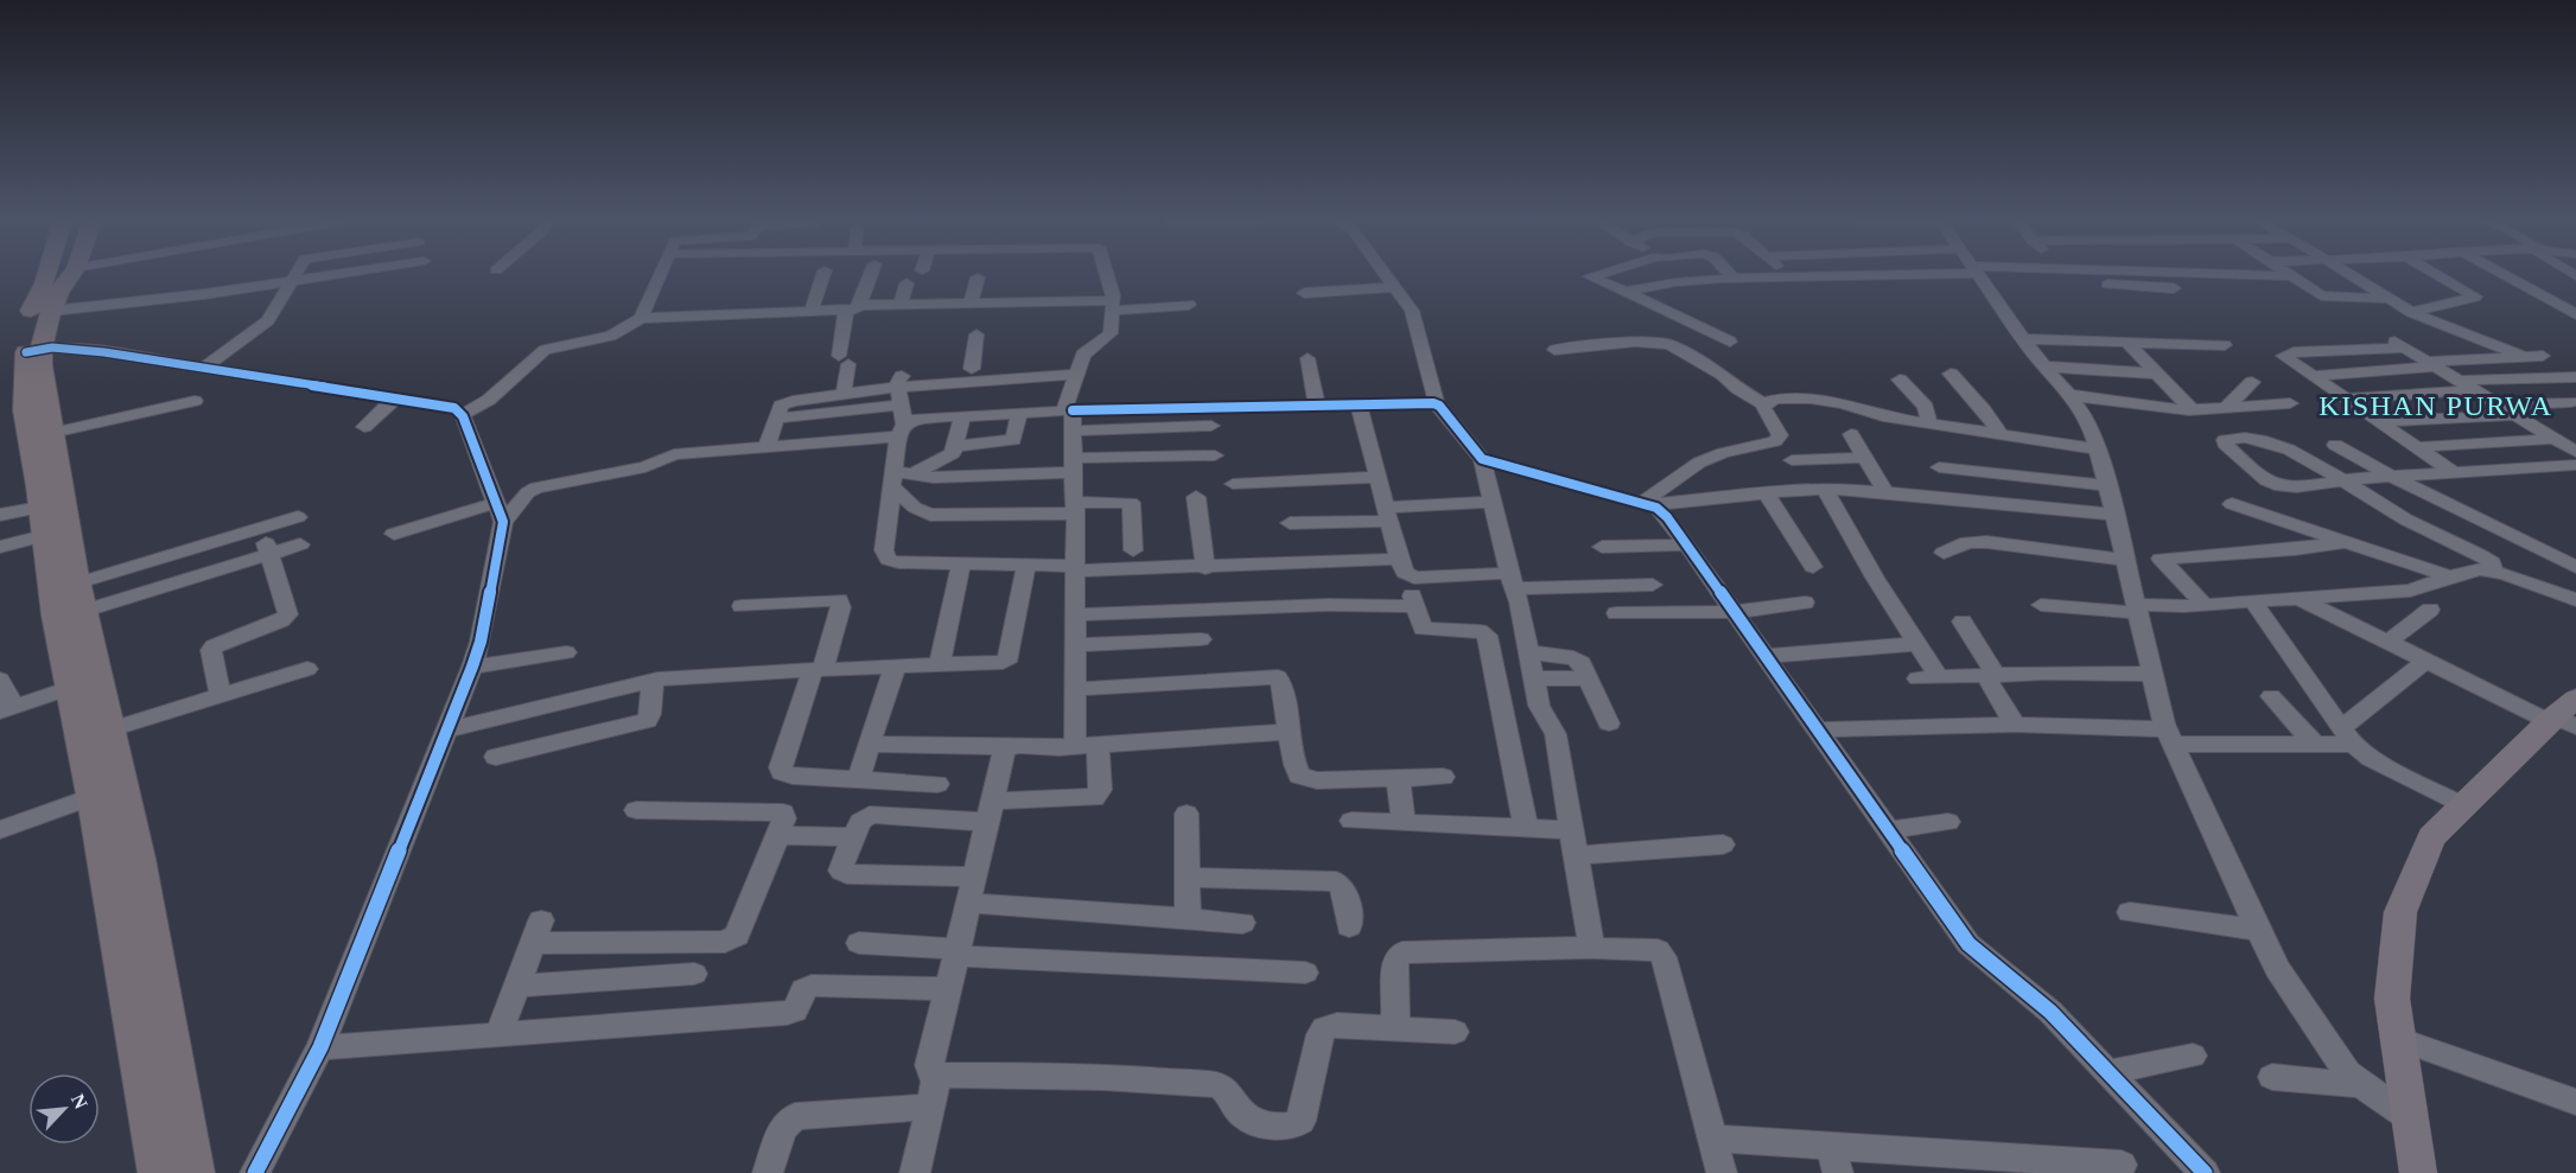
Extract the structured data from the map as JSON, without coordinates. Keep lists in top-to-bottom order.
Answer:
{
  "districts": ["KISHAN PURWA"],
  "north": "top right"
}
